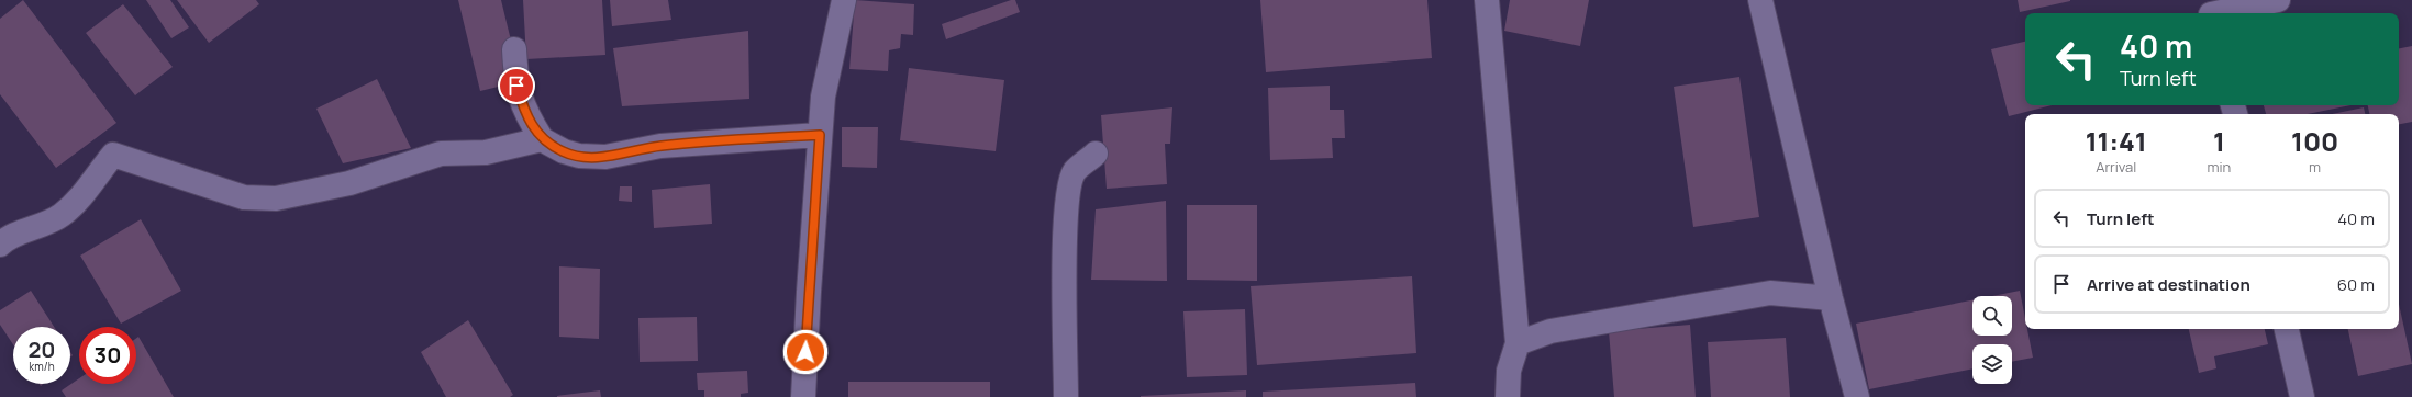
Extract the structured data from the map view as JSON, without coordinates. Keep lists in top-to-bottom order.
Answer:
{
  "page": {
    "turn": ["40 m", "Turn left"],
    "eta": [
      "11:41",
      "Arrival",
      "1",
      "min",
      "100",
      "m"
    ],
    "list": [
      {
        "name": "Turn left",
        "value": "40 m"
      },
      {
        "name": "Arrive at destination",
        "value": "60 m"
      }
    ],
    "speed": "20 km/h",
    "limit": "30"
  }
}
